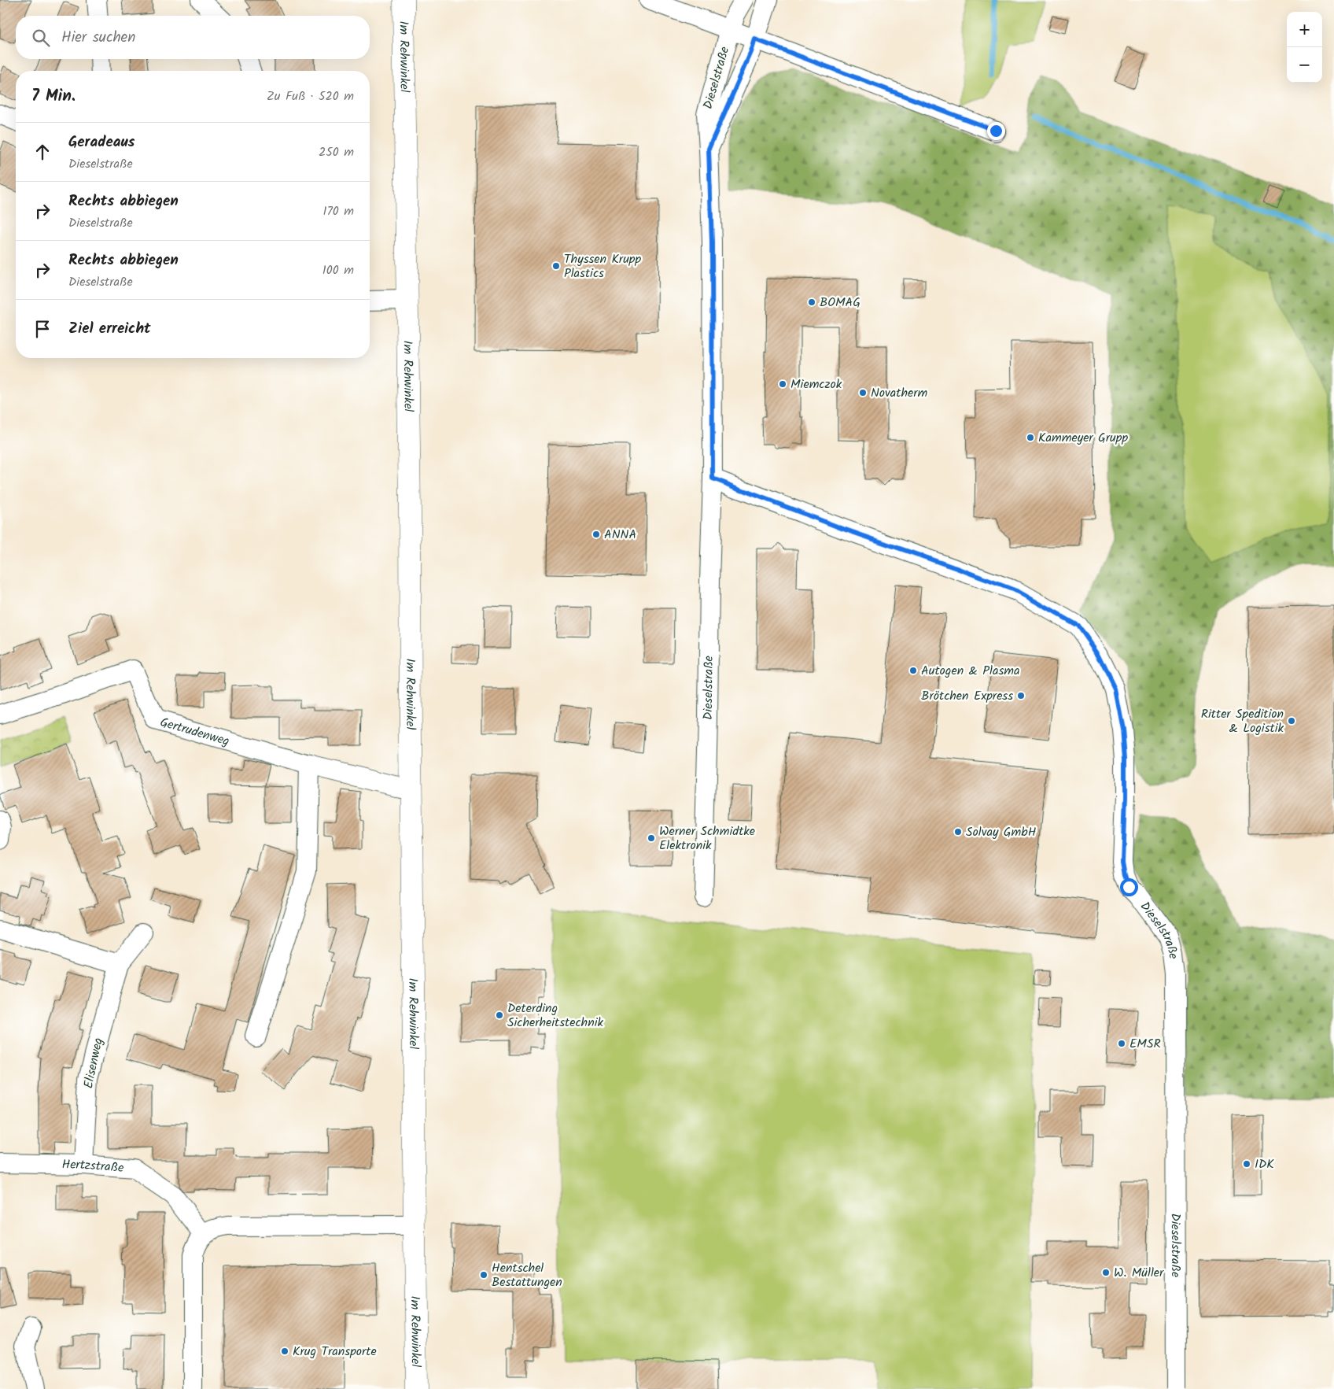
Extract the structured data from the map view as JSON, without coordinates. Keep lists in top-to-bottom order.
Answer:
{
  "streets": {
    "street": [
      "Im Rehwinkel",
      "Dieselstraße",
      "Gertrudenweg",
      "Elisenweg",
      "Hertzstraße"
    ]
  },
  "crossings": [
    ["Im Rehwinkel", "Gertrudenweg"],
    ["Elisenweg", "Hertzstraße"]
  ],
  "places": [
    "Thyssen Krupp Plastics",
    "BOMAG",
    "Miemczok",
    "Novatherm",
    "Kammeyer Grupp",
    "ANNA",
    "Autogen & Plasma",
    "Brötchen Express",
    "Ritter Spedition & Logistik",
    "Solvay GmbH",
    "Werner Schmidtke Elektronik",
    "Deterding Sicherheitstechnik",
    "EMSR",
    "IDK",
    "W. Müller",
    "Hentschel Bestattungen",
    "Krug Transporte"
  ],
  "page": {
    "map_buttons": ["+", "−"],
    "search": "Hier suchen",
    "heading": ["7 Min.", "Zu Fuß · 520 m"],
    "list": [
      ["Geradeaus", "Dieselstraße", "250 m"],
      ["Rechts abbiegen", "Dieselstraße", "170 m"],
      ["Rechts abbiegen", "Dieselstraße", "100 m"],
      "Ziel erreicht"
    ]
  }
}
